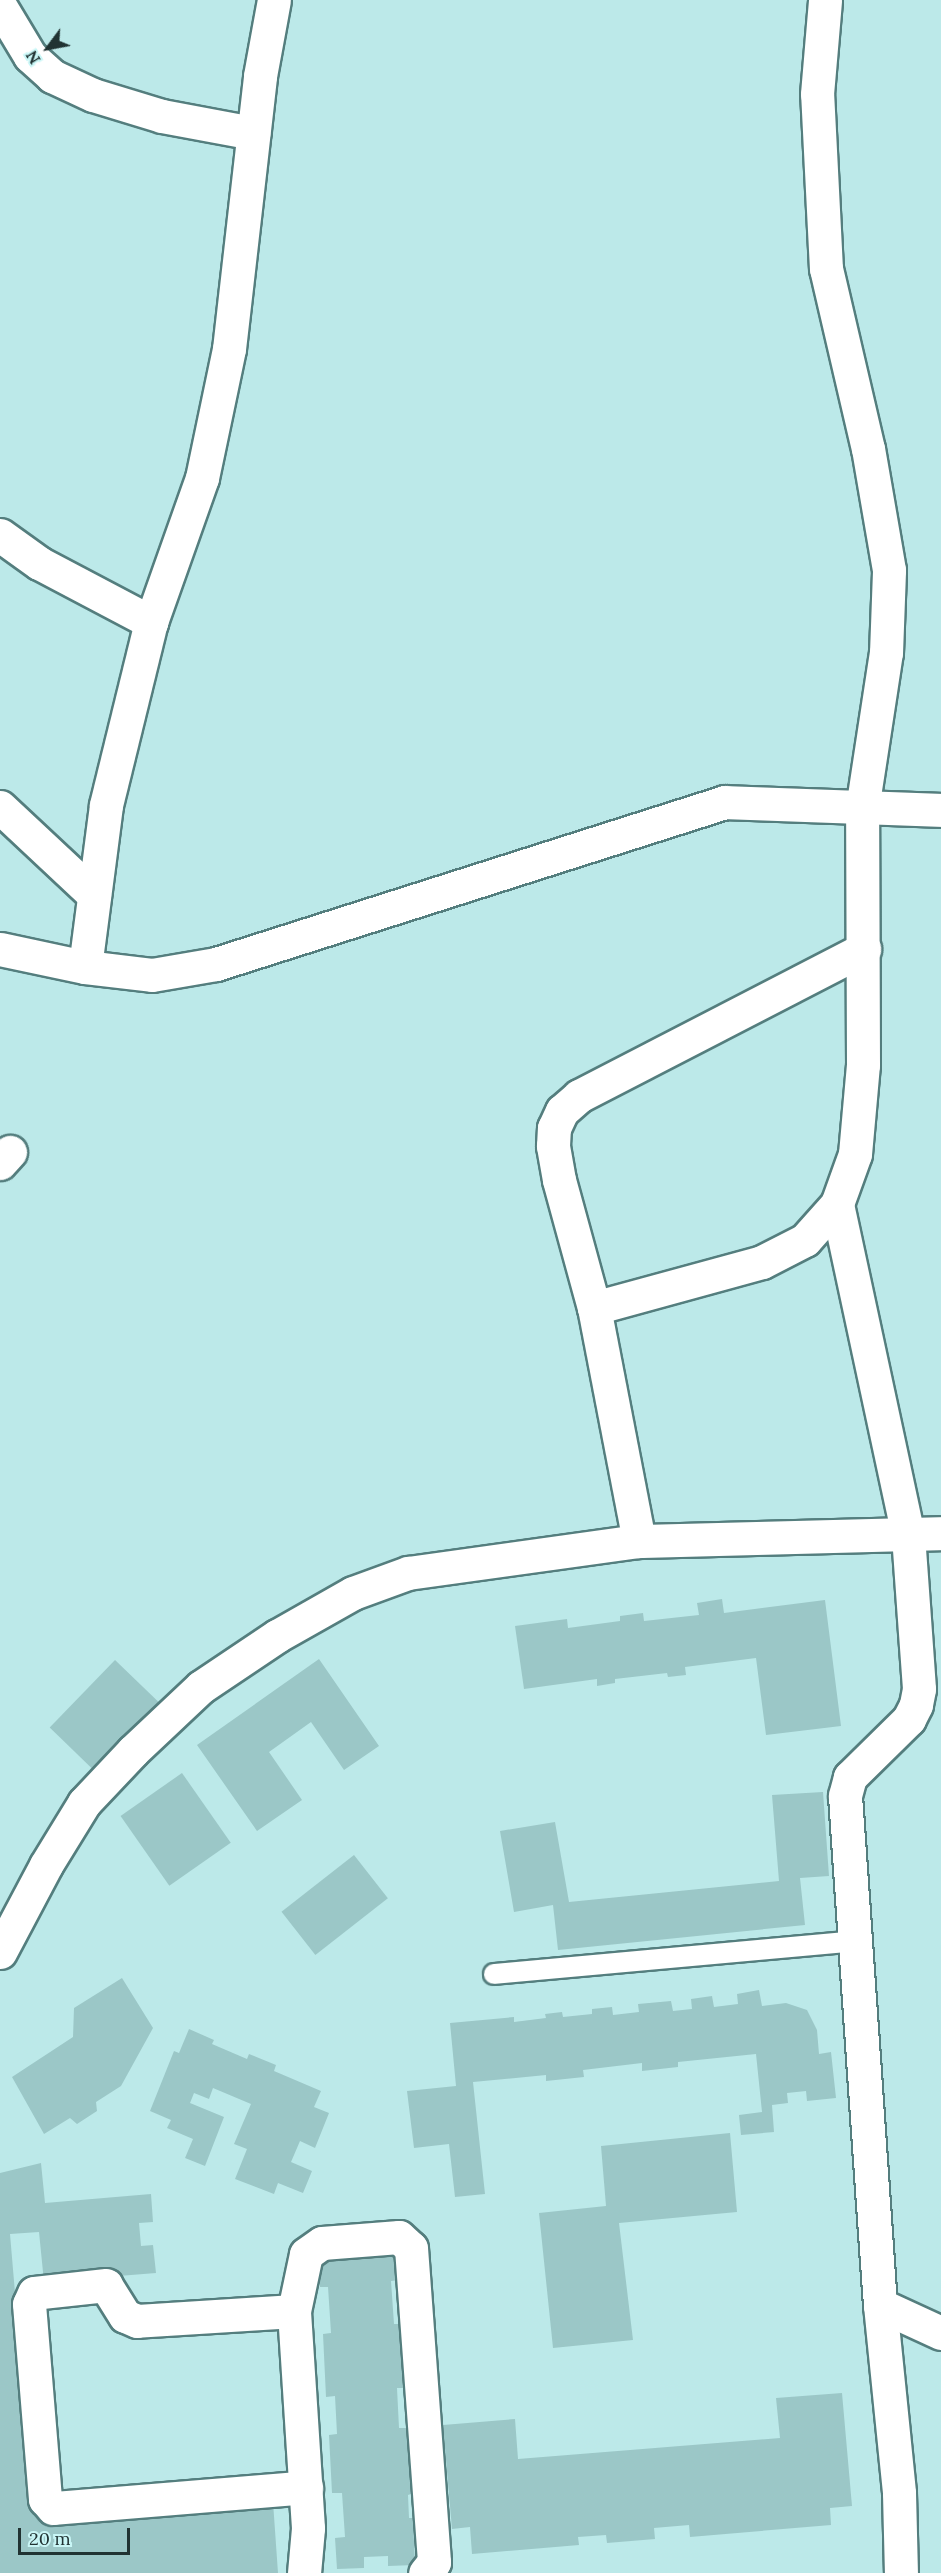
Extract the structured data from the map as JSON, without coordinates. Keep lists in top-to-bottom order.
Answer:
{
  "scale_bar": "20 m",
  "north": "bottom left"
}
